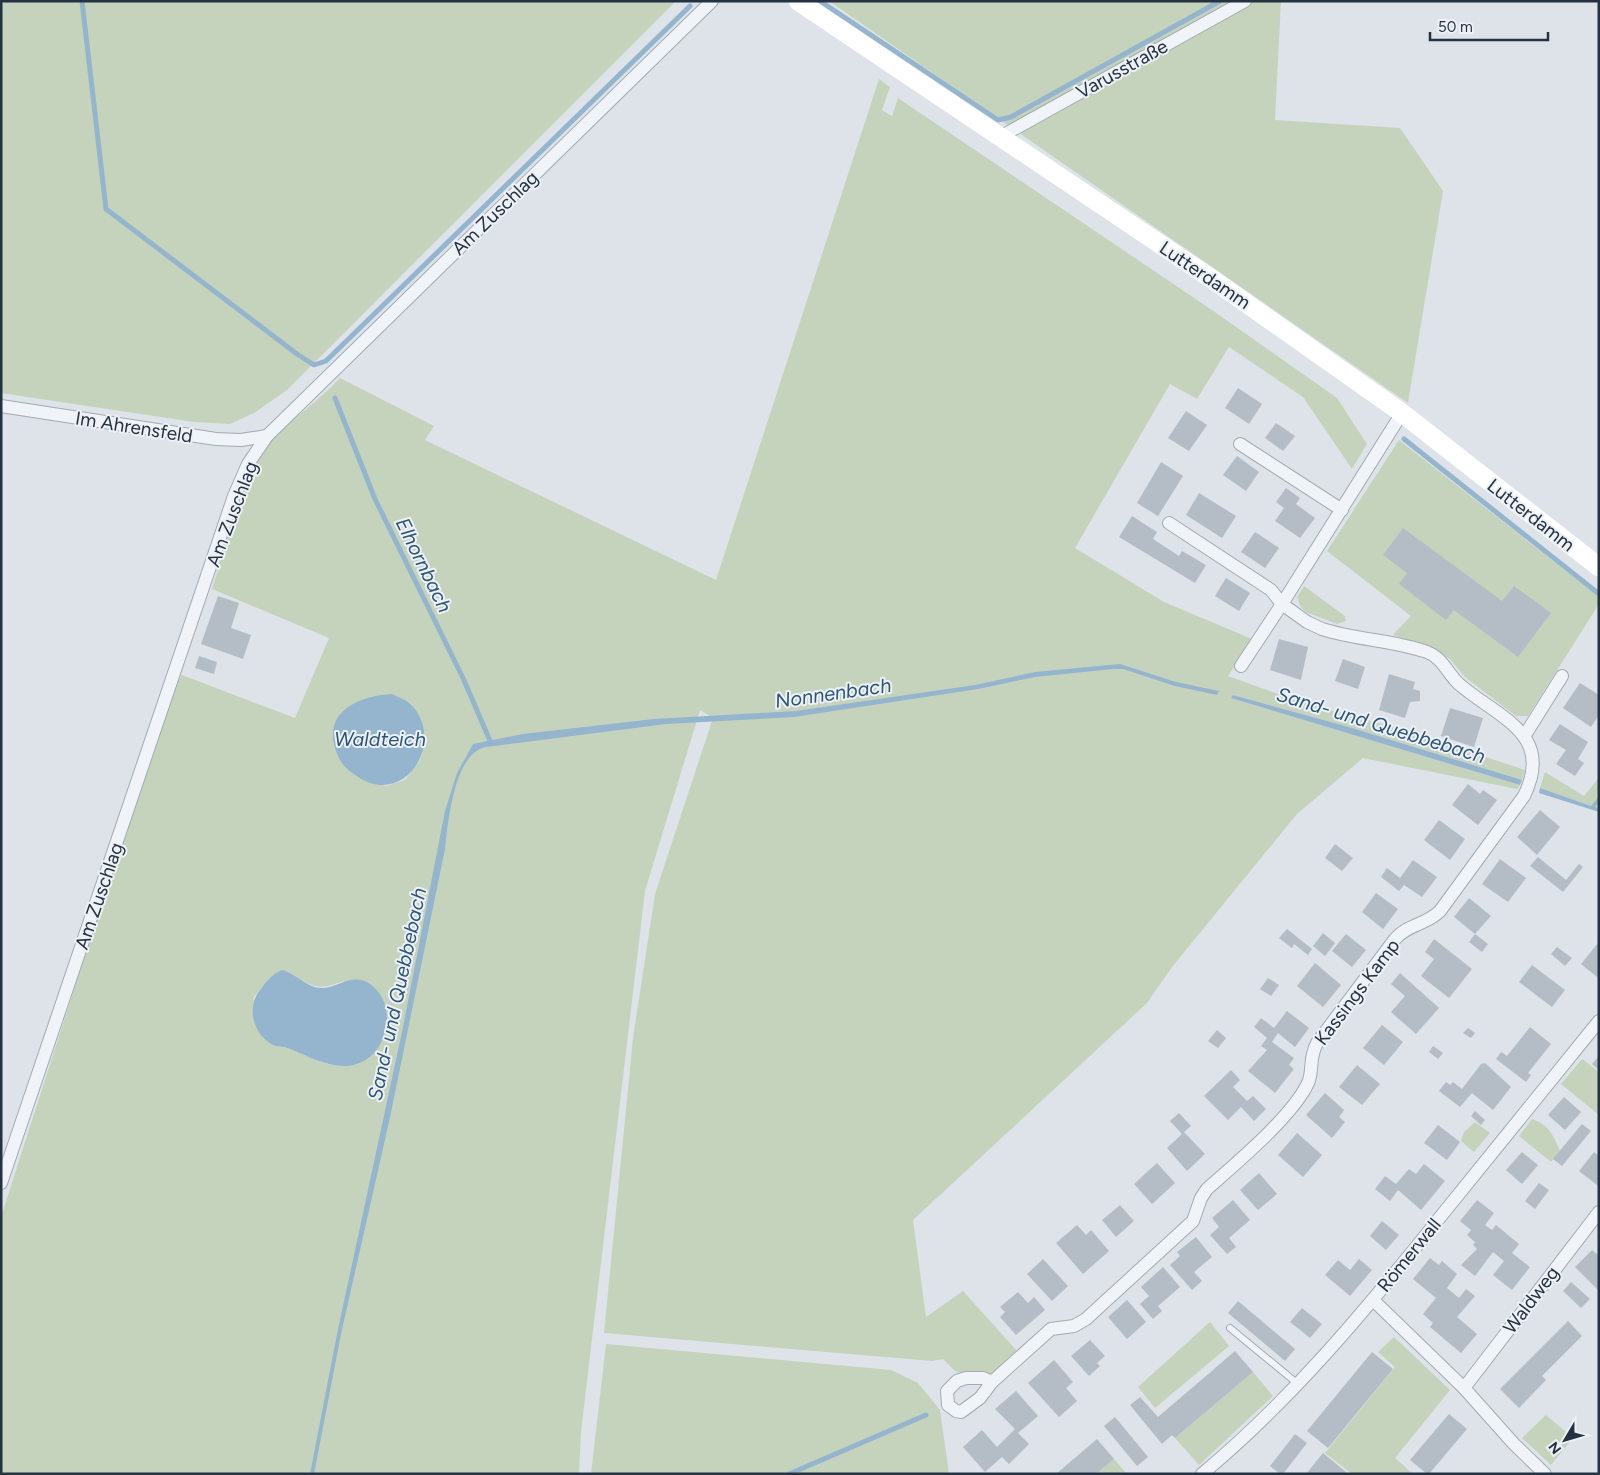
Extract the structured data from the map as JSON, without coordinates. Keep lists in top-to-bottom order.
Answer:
{
  "streets": {
    "street": [
      "Varusstraße",
      "Am Zuschlag",
      "Lutterdamm",
      "Im Ahrensfeld",
      "Kassings Kamp",
      "Römerwall",
      "Waldweg"
    ]
  },
  "crossings": [
    ["Varusstraße", "Lutterdamm"],
    ["Am Zuschlag", "Im Ahrensfeld"]
  ],
  "water": [
    "Elhornbach",
    "Nonnenbach",
    "Sand- und Quebbebach",
    "Waldteich"
  ],
  "scale_bar": "50 m",
  "north": "bottom left"
}
